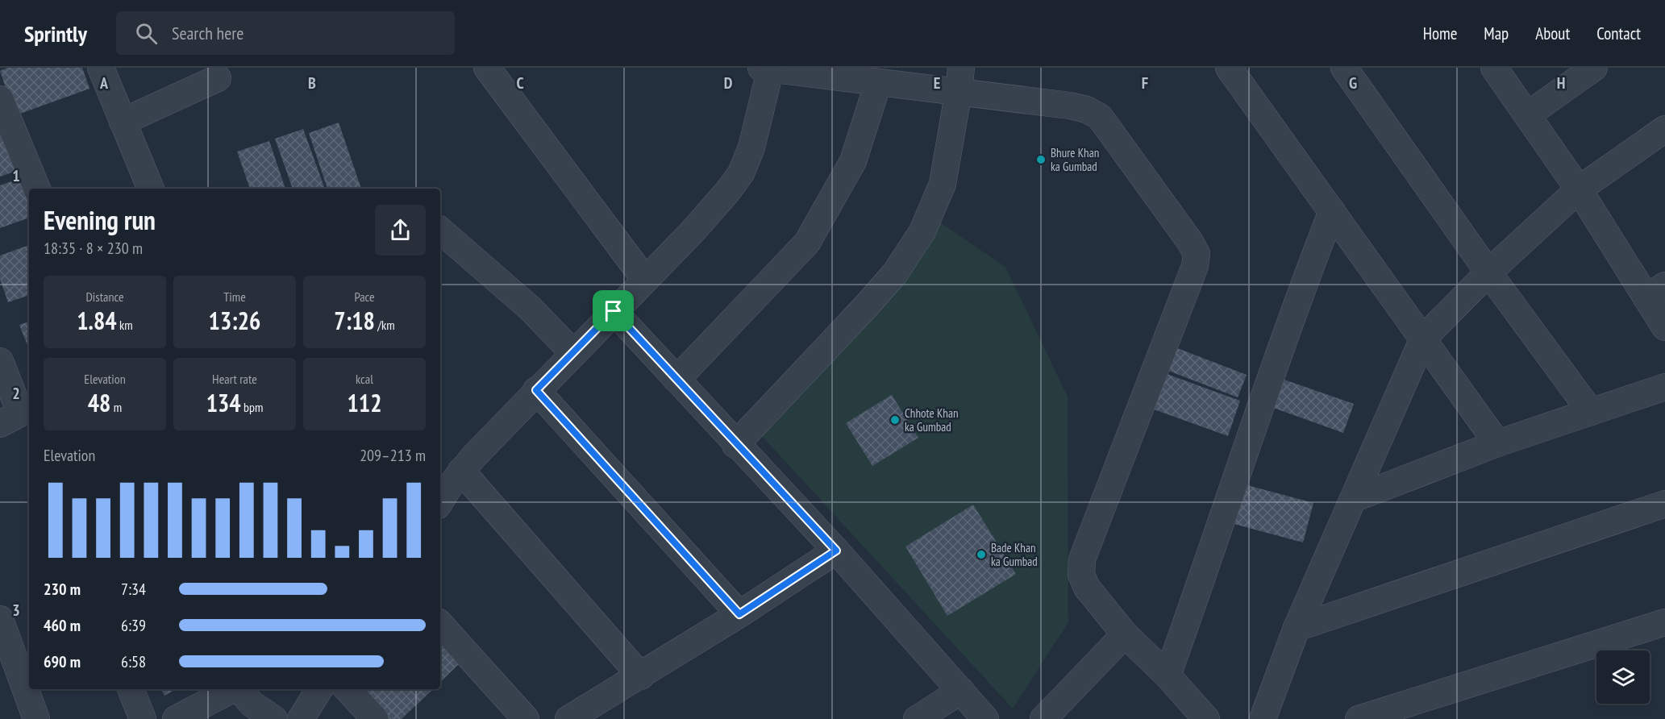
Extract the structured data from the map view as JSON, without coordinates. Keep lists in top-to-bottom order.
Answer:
{
  "places": ["Bhure Khan ka Gumbad", "Chhote Khan ka Gumbad", "Bade Khan ka Gumbad"],
  "page": {
    "header": "Sprintly",
    "search": "Search here",
    "nav": [
      "Home",
      "Map",
      "About",
      "Contact"
    ],
    "heading": ["Evening run", "18:35 · 8 × 230 m"],
    "stats": [
      ["Distance", "1.84 km"],
      ["Time", "13:26"],
      ["Pace", "7:18 /km"],
      ["Elevation", "48 m"],
      ["Heart rate", "134 bpm"],
      ["kcal", "112"]
    ],
    "chart": ["Elevation", "209–213 m"],
    "list": [
      {
        "name": "230 m",
        "note": "7:34"
      },
      {
        "name": "460 m",
        "note": "6:39"
      },
      {
        "name": "690 m",
        "note": "6:58"
      }
    ]
  },
  "grid": {
    "columns": [
      "A",
      "B",
      "C",
      "D",
      "E",
      "F",
      "G",
      "H"
    ],
    "rows": ["1", "2", "3"]
  }
}
